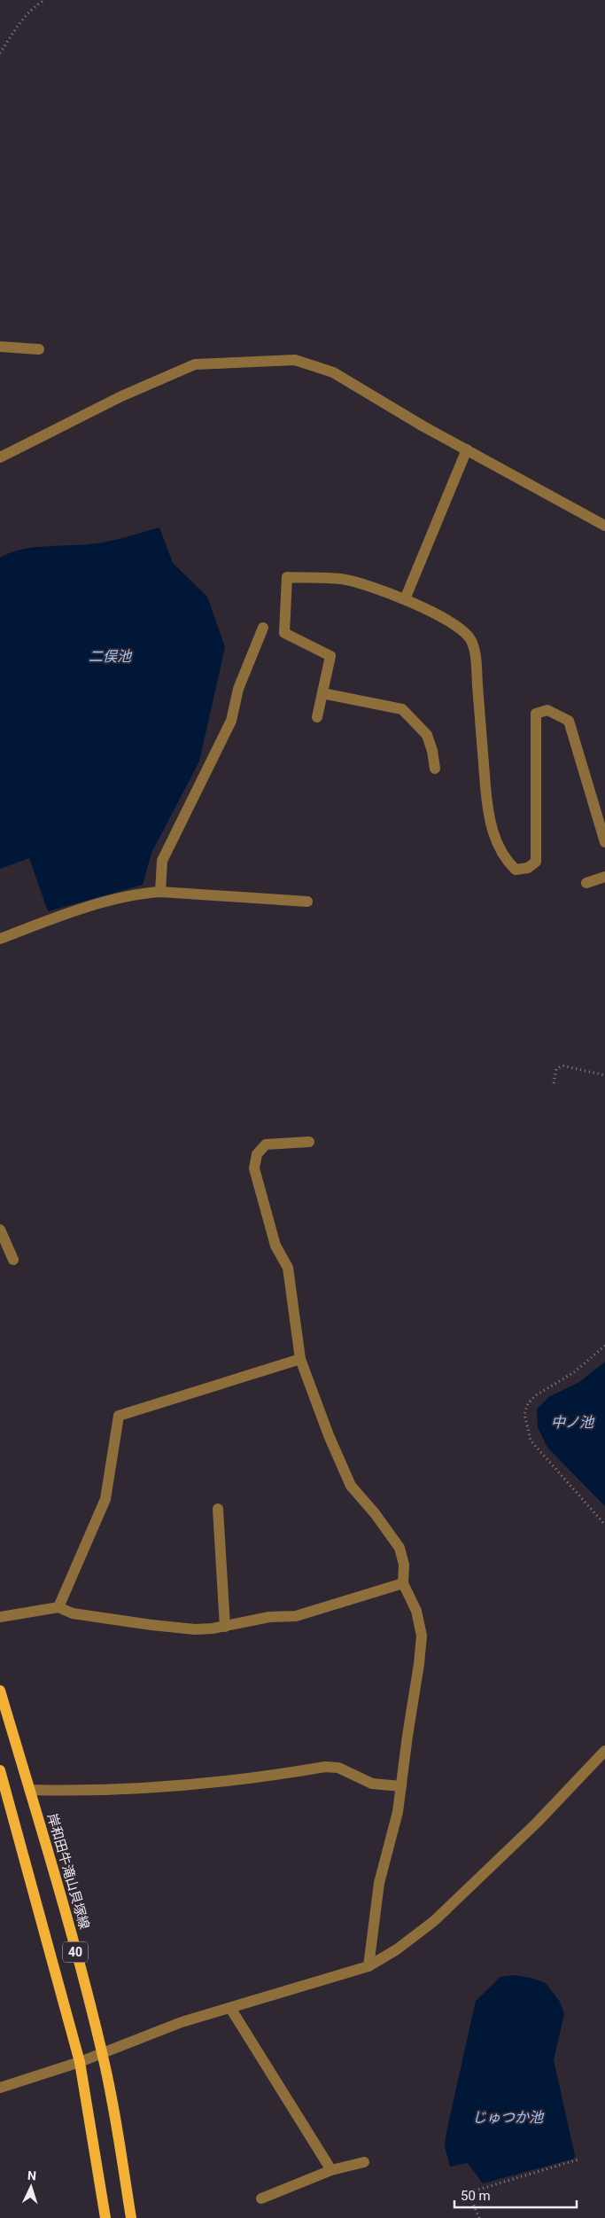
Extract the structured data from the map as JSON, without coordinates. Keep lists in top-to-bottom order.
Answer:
{
  "streets": {
    "main road": ["岸和田牛滝山貝塚線", "40"]
  },
  "water": ["二俣池", "中ノ池", "じゅつか池"],
  "scale_bar": "50 m",
  "north": "top"
}
